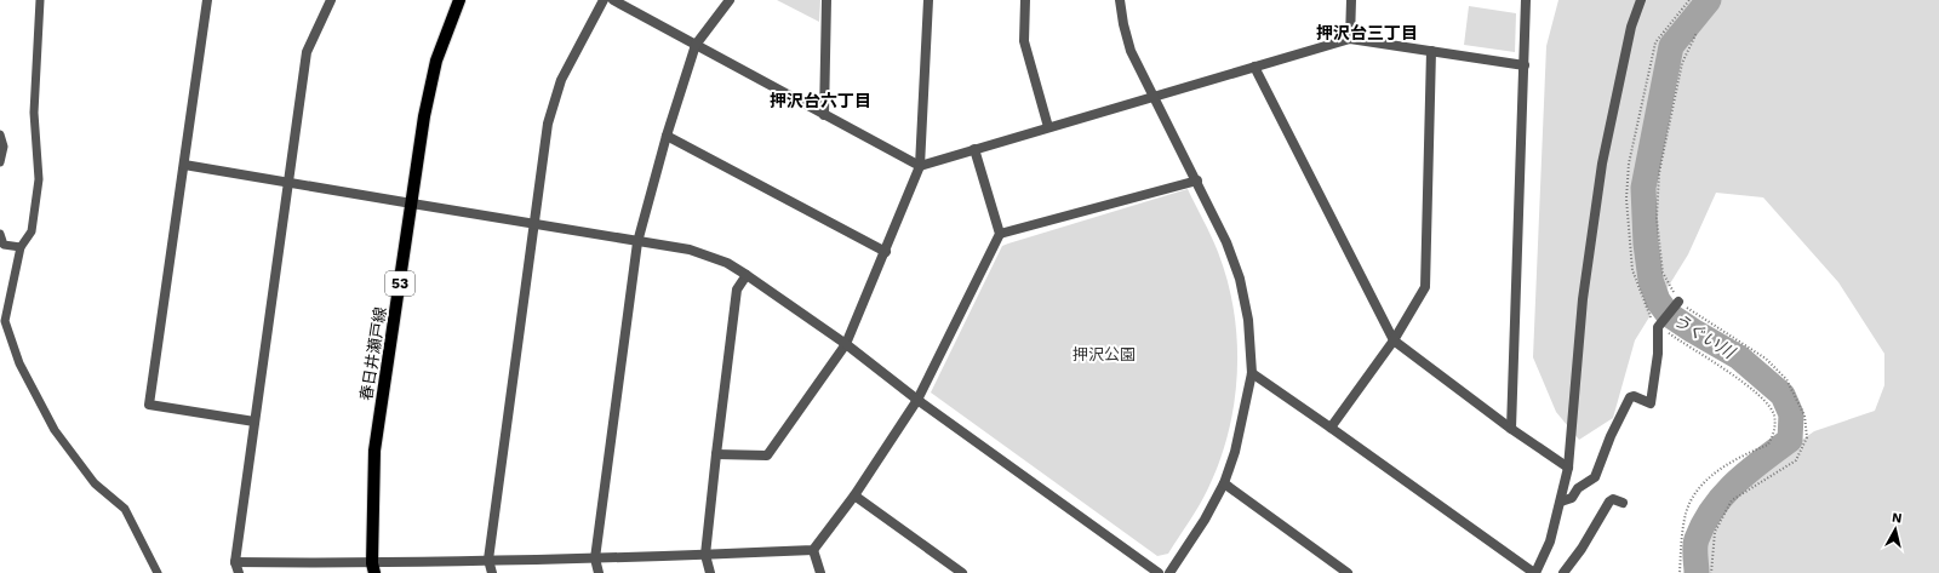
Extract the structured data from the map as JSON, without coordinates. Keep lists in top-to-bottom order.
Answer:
{
  "streets": {
    "main road": ["53", "春日井瀬戸線"]
  },
  "districts": ["押沢台三丁目", "押沢台六丁目"],
  "water": ["うぐい川"],
  "parks": ["押沢公園"],
  "north": "top"
}
